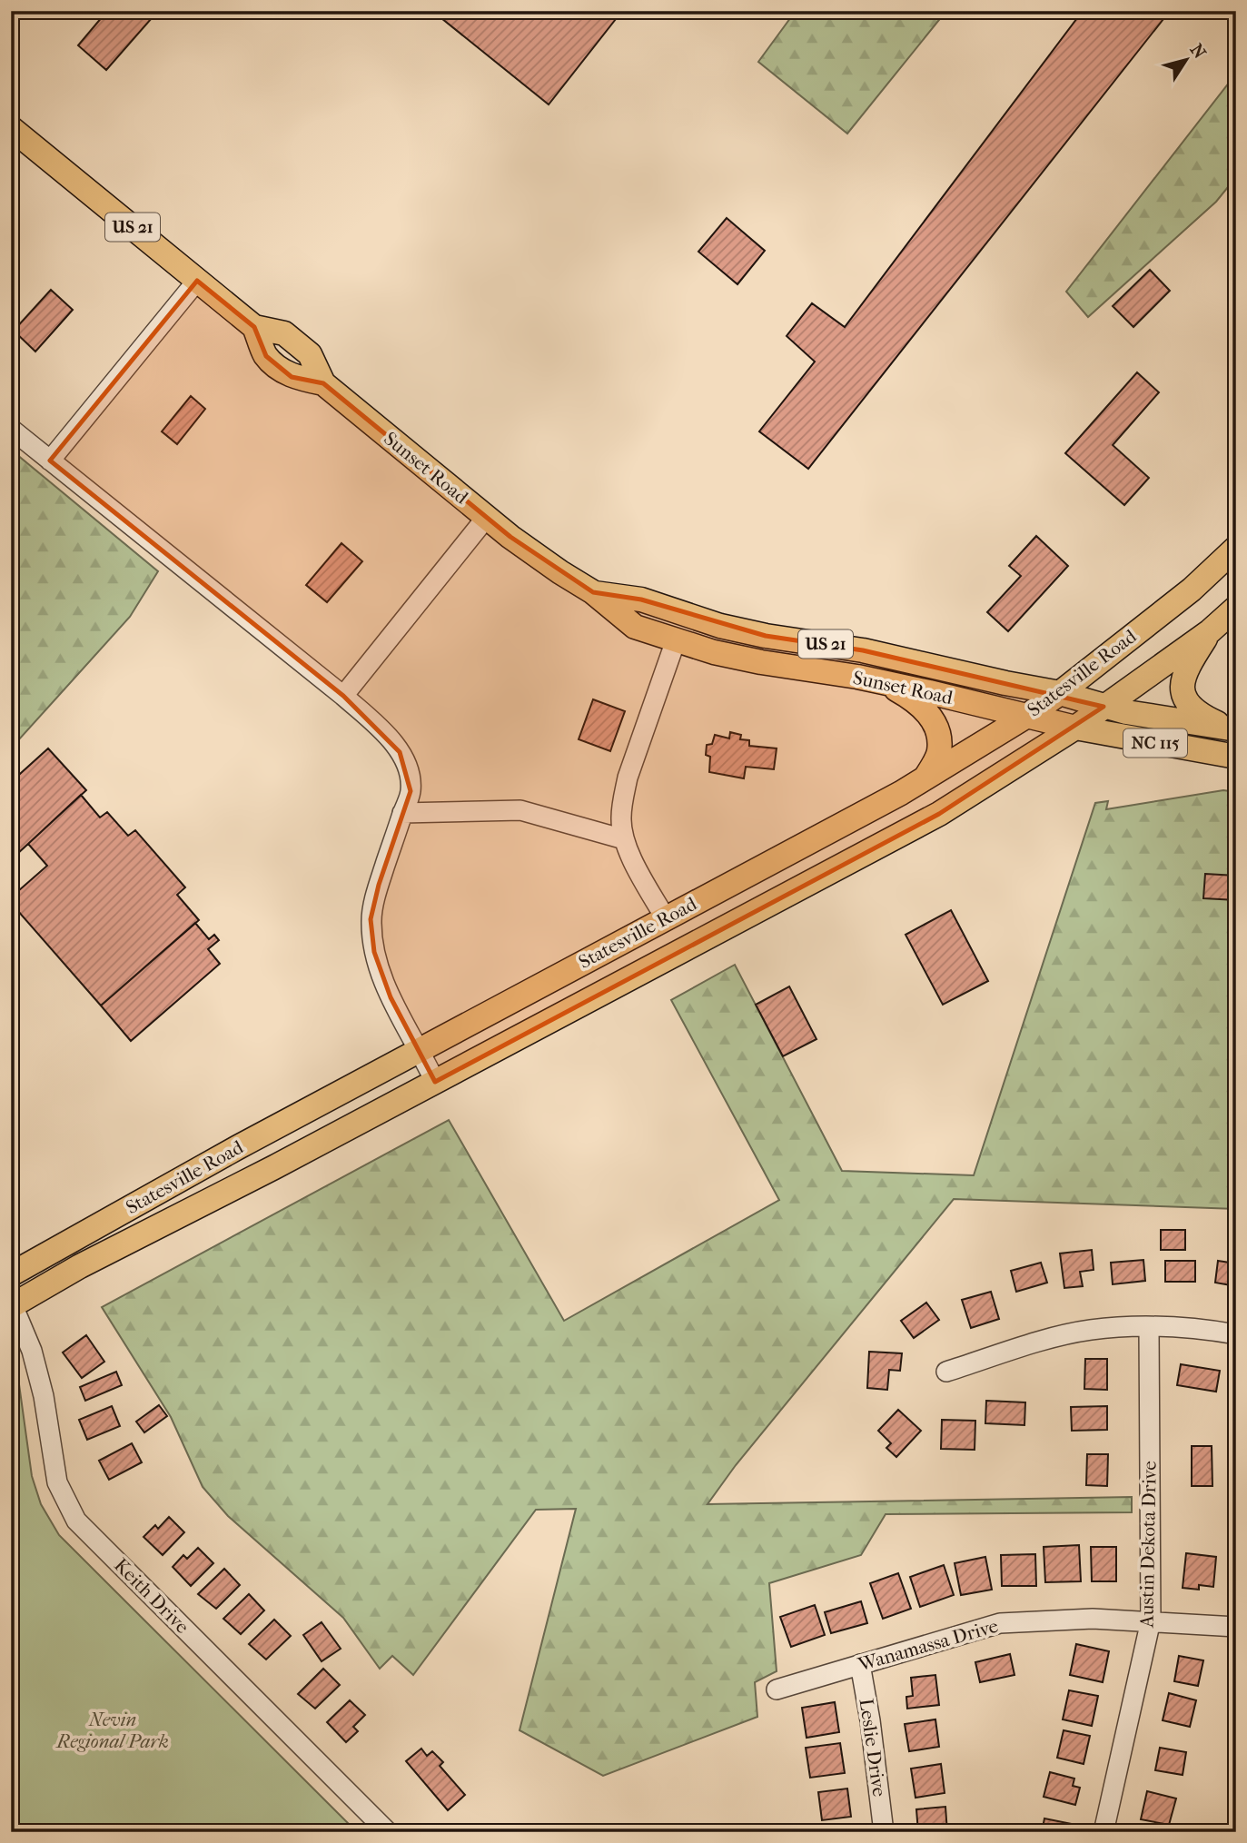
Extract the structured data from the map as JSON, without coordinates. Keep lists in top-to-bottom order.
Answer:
{
  "streets": {
    "main road": [
      "US 21",
      "Sunset Road",
      "Statesville Road",
      "NC 115"
    ],
    "street": [
      "Austin Dekota Drive",
      "Keith Drive",
      "Wanamassa Drive",
      "Leslie Drive"
    ]
  },
  "crossings": [
    ["Sunset Road", "Statesville Road"],
    ["Sunset Road", "NC 115"],
    ["Statesville Road", "NC 115"],
    ["Statesville Road", "Keith Drive"],
    ["Austin Dekota Drive", "Wanamassa Drive"],
    ["Wanamassa Drive", "Leslie Drive"]
  ],
  "parks": ["Nevin Regional Park"],
  "north": "top right"
}
